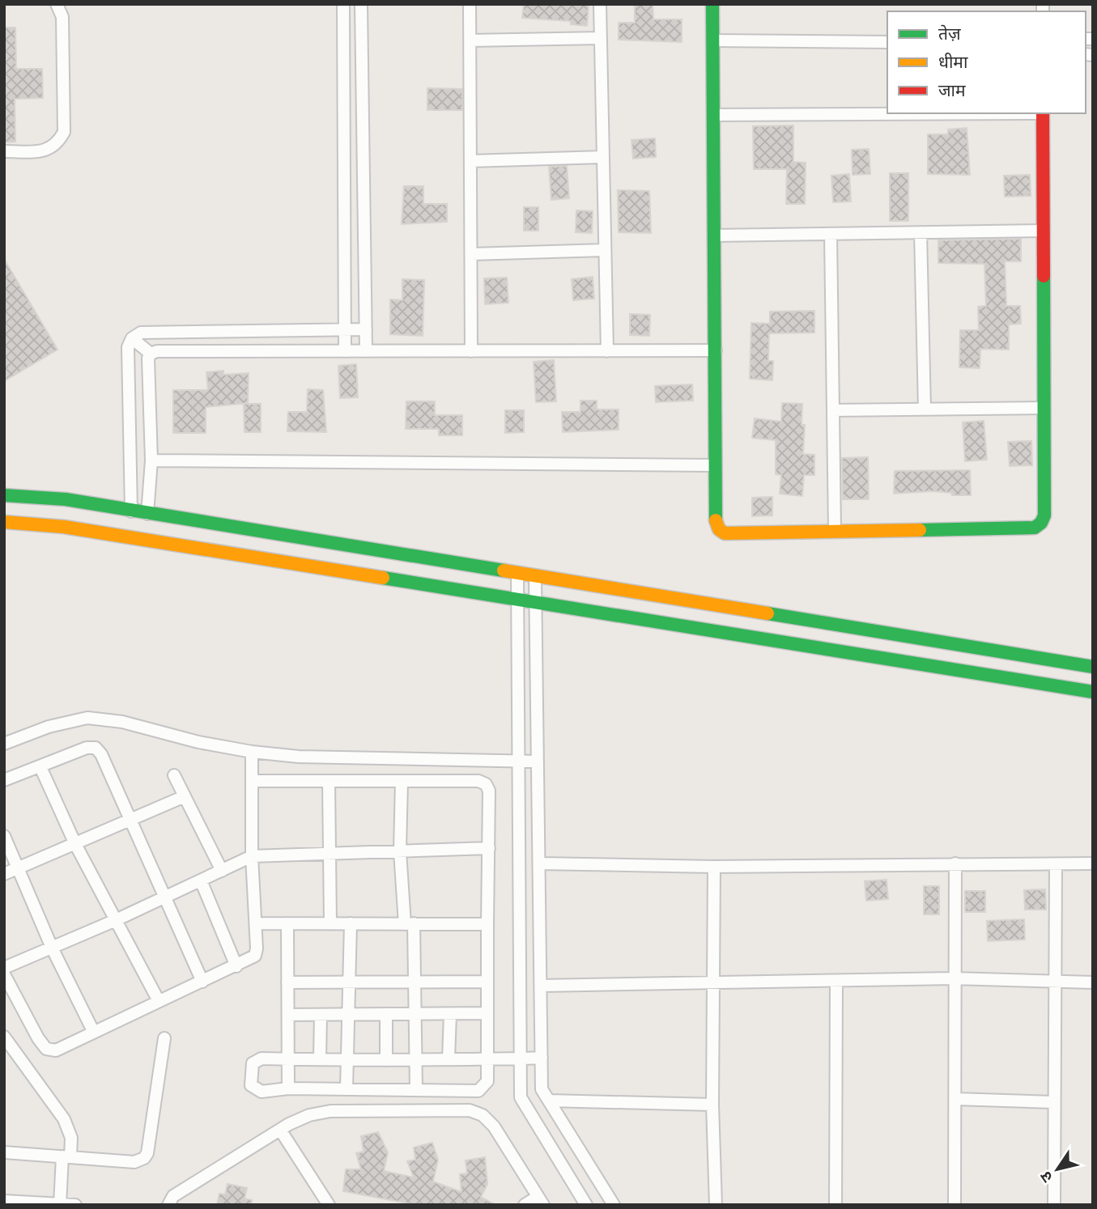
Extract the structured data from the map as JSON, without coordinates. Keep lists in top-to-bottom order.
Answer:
{
  "legend": ["तेज़", "धीमा", "जाम"],
  "north": "bottom left"
}
